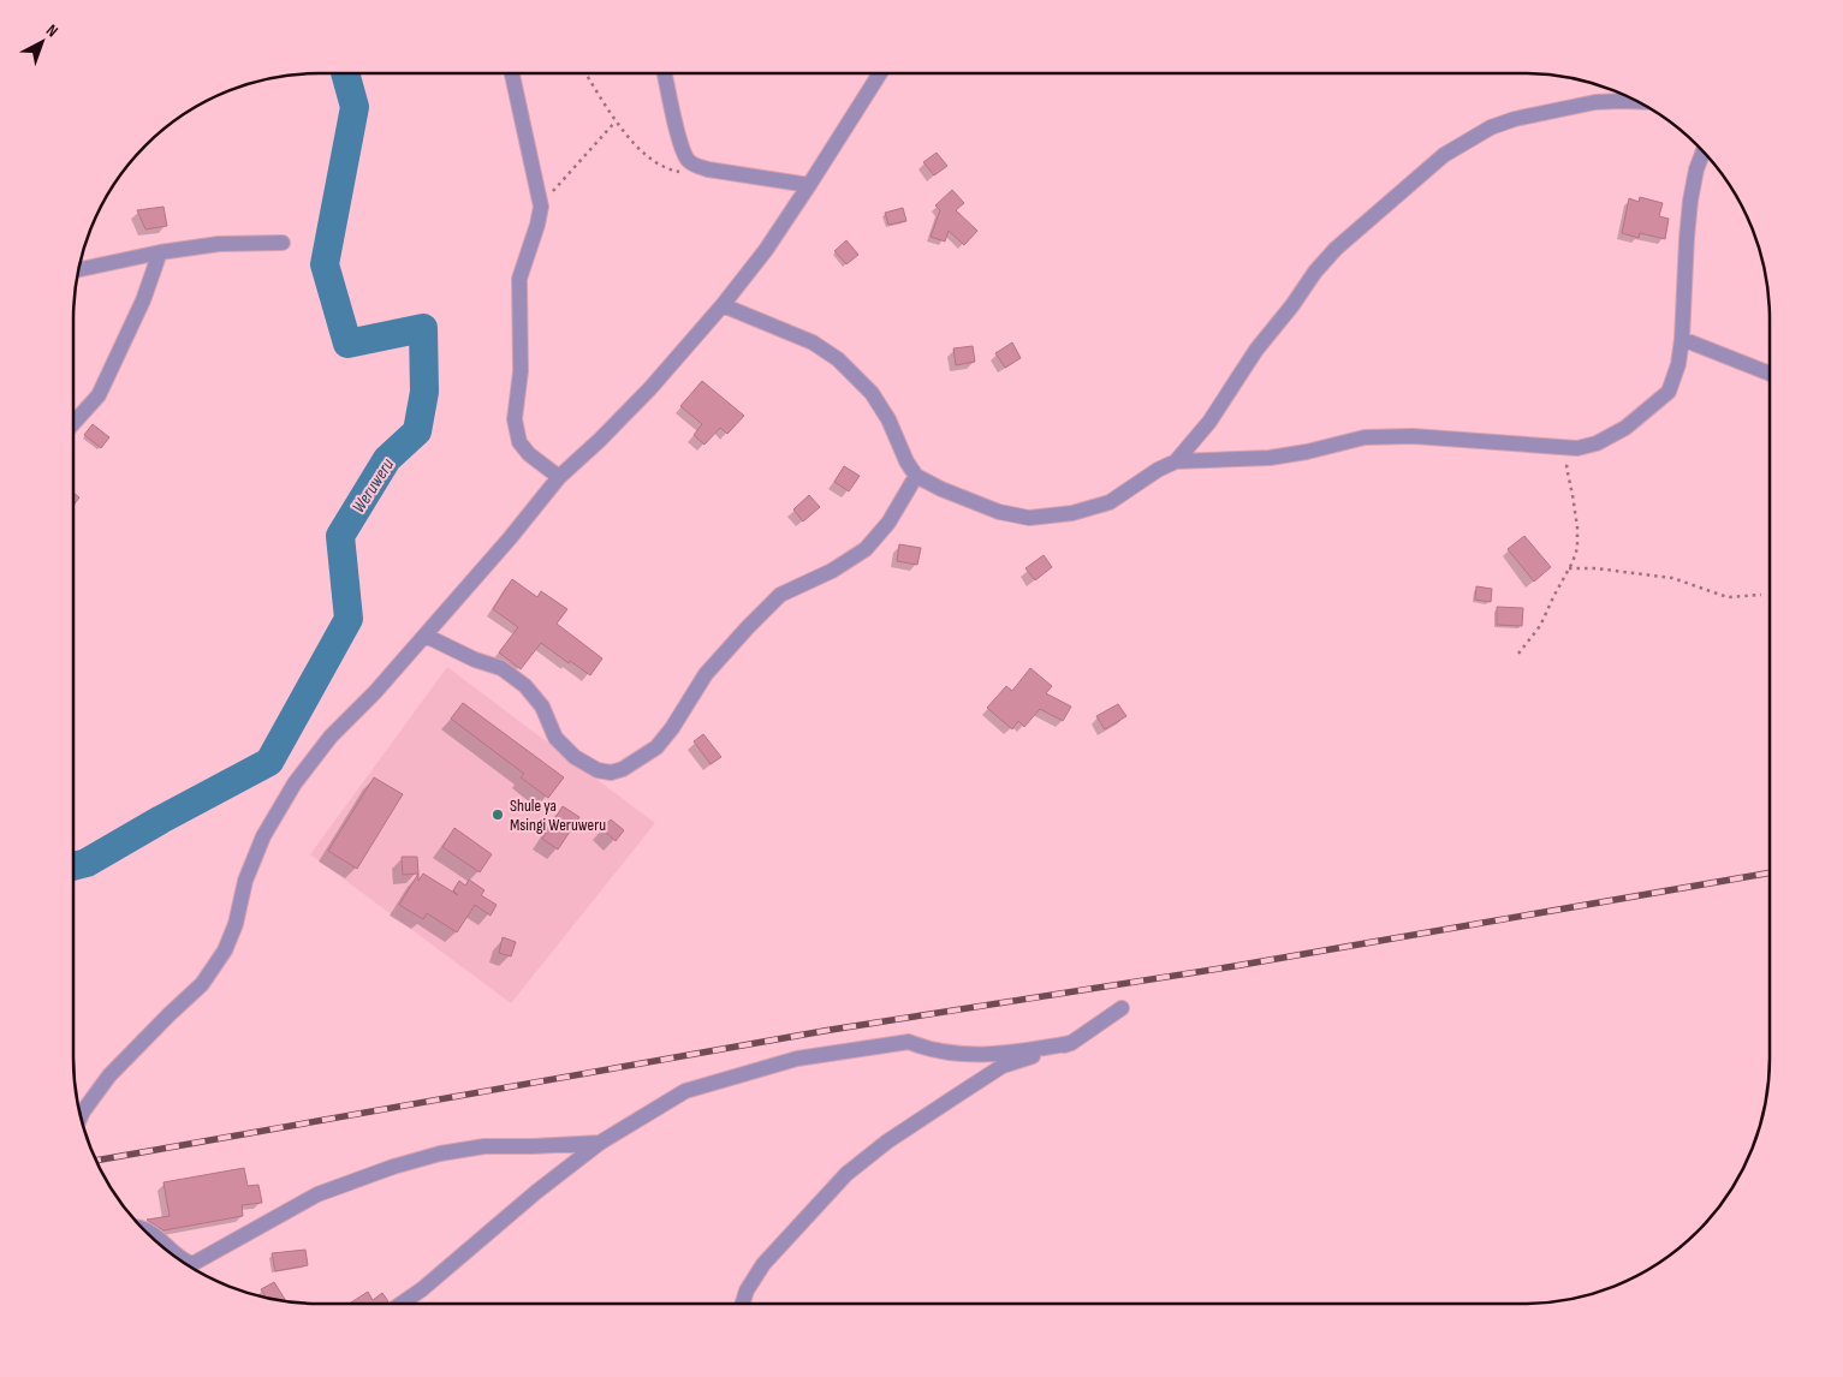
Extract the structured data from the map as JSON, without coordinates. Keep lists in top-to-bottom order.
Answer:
{
  "water": ["Weruweru"],
  "places": ["Shule ya Msingi Weruweru"],
  "north": "top right"
}
